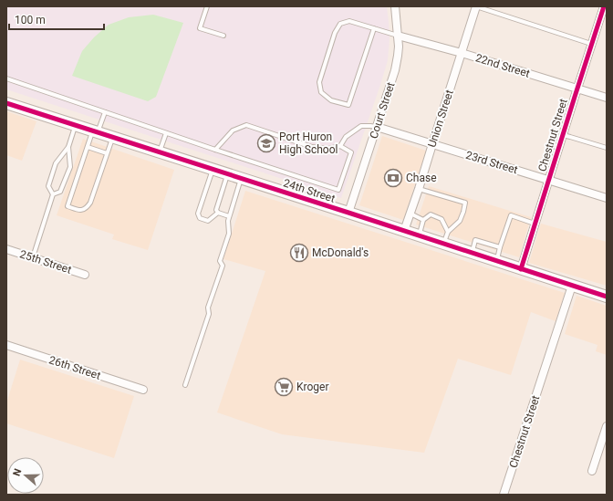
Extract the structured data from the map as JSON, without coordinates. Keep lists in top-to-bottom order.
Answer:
{
  "streets": {
    "street": [
      "22nd Street",
      "Court Street",
      "Union Street",
      "Chestnut Street",
      "23rd Street",
      "24th Street",
      "25th Street",
      "26th Street"
    ]
  },
  "crossings": [
    ["22nd Street", "Court Street"],
    ["22nd Street", "Union Street"],
    ["22nd Street", "Chestnut Street"],
    ["Court Street", "23rd Street"],
    ["Court Street", "24th Street"],
    ["Union Street", "23rd Street"],
    ["Union Street", "24th Street"],
    ["Chestnut Street", "23rd Street"],
    ["Chestnut Street", "24th Street"]
  ],
  "places": {
    "school or university": ["Port Huron High School"],
    "bank": ["Chase"],
    "restaurant": ["McDonald's"],
    "supermarket": ["Kroger"]
  },
  "scale_bar": "100 m",
  "north": "left"
}
